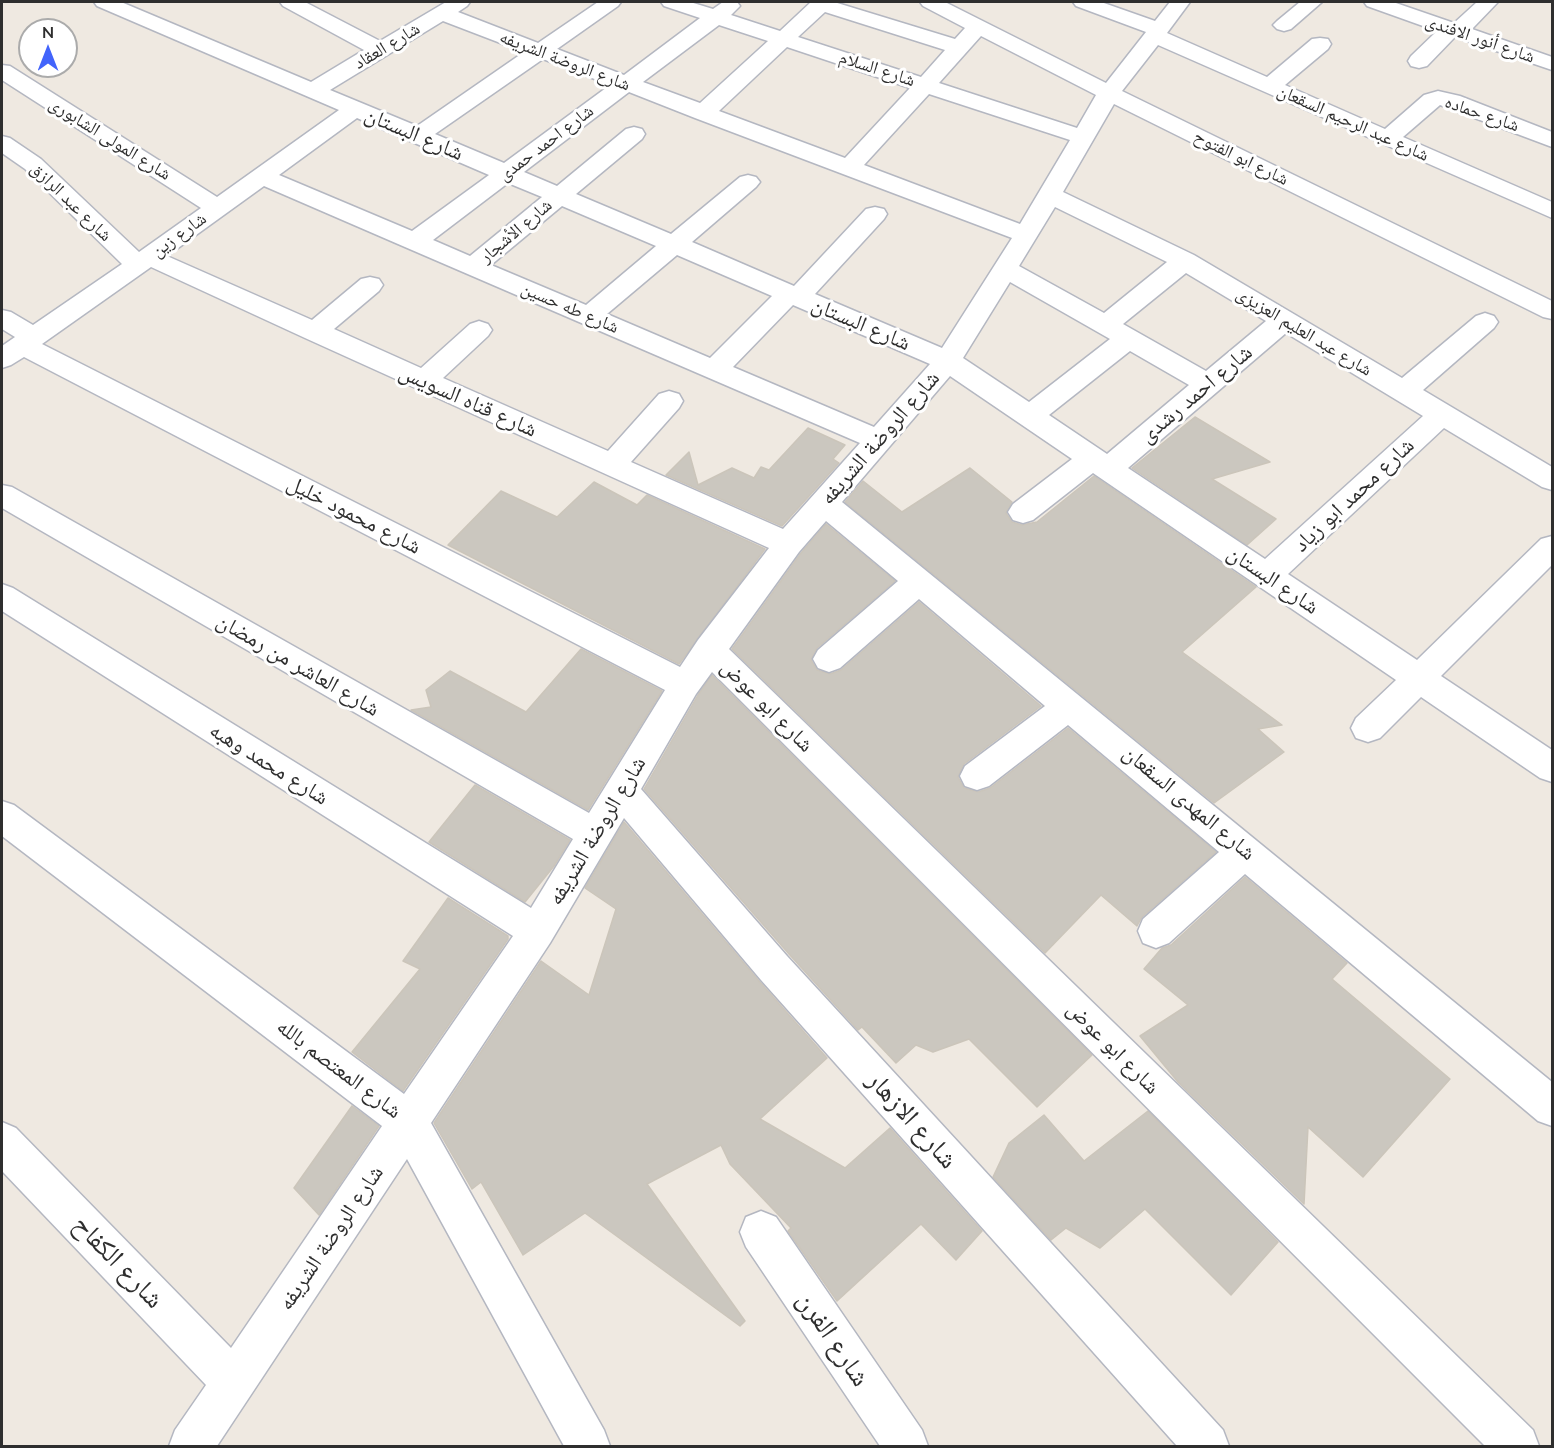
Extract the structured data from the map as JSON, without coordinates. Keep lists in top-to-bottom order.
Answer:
{
  "streets": {
    "street": [
      "شارع أنور الافندى",
      "شارع العقاد",
      "شارع الروضة الشريفه",
      "شارع السلام",
      "شارع حماده",
      "شارع عبد الرحيم السقعان",
      "شارع البستان",
      "شارع المولى الشابورى",
      "شارع احمد حمدى",
      "شارع ابو الفتوح",
      "شارع عبد الرازق",
      "شارع الأشجار",
      "شارع زين",
      "شارع طه حسين",
      "شارع عبد العليم العزيزى",
      "شارع احمد رشدى",
      "شارع قناه السويس",
      "شارع محمد ابو زياد",
      "شارع محمود خليل",
      "شارع العاشر من رمضان",
      "شارع ابو عوض",
      "شارع محمد وهبه",
      "شارع المهدى السقعان",
      "شارع المعتصم بالله",
      "شارع الازهار",
      "شارع الكفاح",
      "شارع الفرن"
    ]
  },
  "crossings": [
    ["شارع العقاد", "شارع الروضة الشريفه"],
    ["شارع العقاد", "شارع البستان"],
    ["شارع الروضة الشريفه", "شارع السلام"],
    ["شارع الروضة الشريفه", "شارع عبد الرحيم السقعان"],
    ["شارع الروضة الشريفه", "شارع البستان"],
    ["شارع الروضة الشريفه", "شارع احمد حمدى"],
    ["شارع الروضة الشريفه", "شارع ابو الفتوح"],
    ["شارع الروضة الشريفه", "شارع طه حسين"],
    ["شارع الروضة الشريفه", "شارع عبد العليم العزيزى"],
    ["شارع الروضة الشريفه", "شارع قناه السويس"],
    ["شارع الروضة الشريفه", "شارع محمود خليل"],
    ["شارع الروضة الشريفه", "شارع العاشر من رمضان"],
    ["شارع الروضة الشريفه", "شارع ابو عوض"],
    ["شارع الروضة الشريفه", "شارع محمد وهبه"],
    ["شارع الروضة الشريفه", "شارع المهدى السقعان"],
    ["شارع الروضة الشريفه", "شارع المعتصم بالله"],
    ["شارع الروضة الشريفه", "شارع الازهار"],
    ["شارع الروضة الشريفه", "شارع الكفاح"],
    ["شارع السلام", "شارع احمد حمدى"],
    ["شارع حماده", "شارع عبد الرحيم السقعان"],
    ["شارع البستان", "شارع احمد حمدى"],
    ["شارع البستان", "شارع الأشجار"],
    ["شارع البستان", "شارع زين"],
    ["شارع البستان", "شارع احمد رشدى"],
    ["شارع البستان", "شارع محمد ابو زياد"],
    ["شارع المولى الشابورى", "شارع زين"],
    ["شارع احمد حمدى", "شارع طه حسين"],
    ["شارع عبد الرازق", "شارع زين"],
    ["شارع عبد الرازق", "شارع قناه السويس"],
    ["شارع الأشجار", "شارع طه حسين"],
    ["شارع زين", "شارع طه حسين"],
    ["شارع زين", "شارع قناه السويس"],
    ["شارع زين", "شارع محمود خليل"],
    ["شارع عبد العليم العزيزى", "شارع احمد رشدى"],
    ["شارع عبد العليم العزيزى", "شارع محمد ابو زياد"]
  ],
  "north": "top"
}
